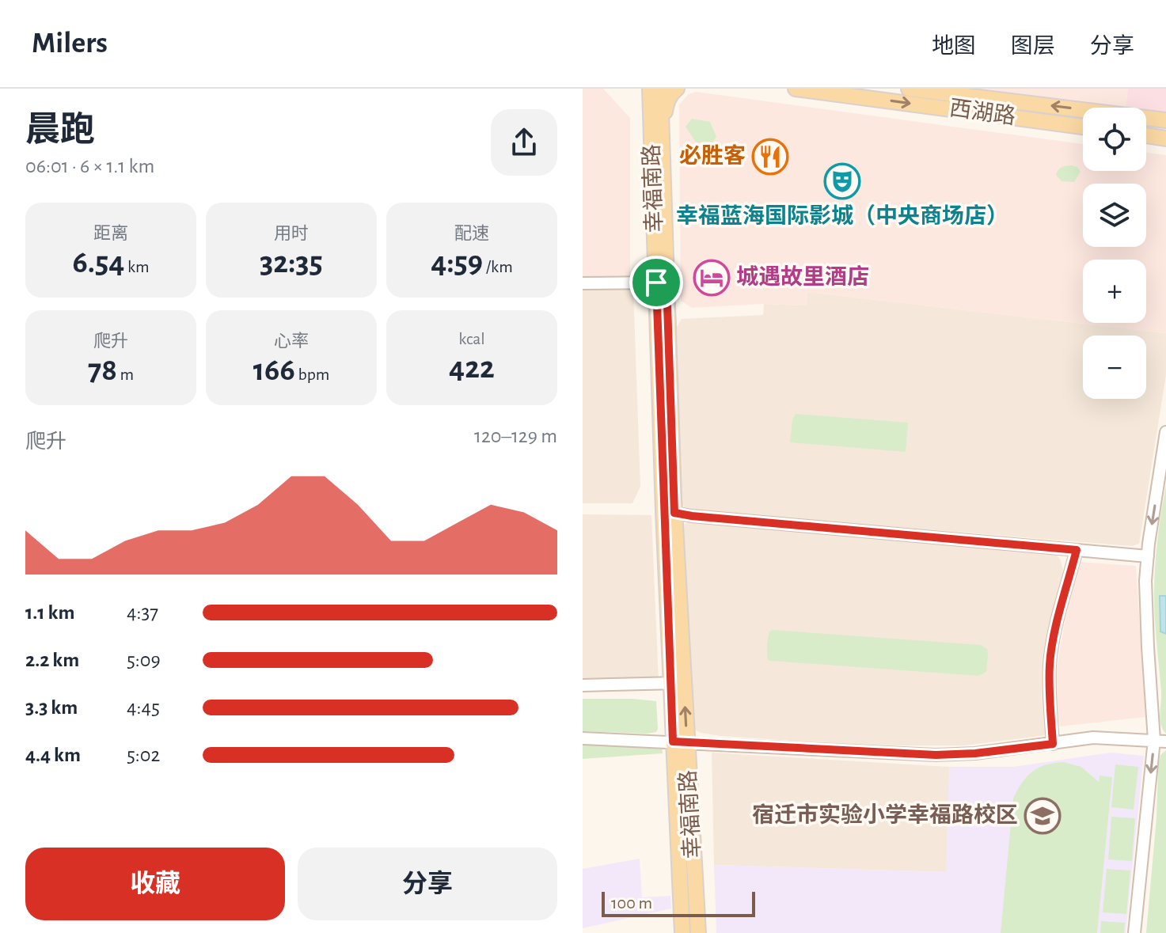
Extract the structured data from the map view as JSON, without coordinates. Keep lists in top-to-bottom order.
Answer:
{
  "streets": {
    "main road": ["西湖路", "幸福南路"]
  },
  "places": {
    "restaurant": ["必胜客"],
    "theatre": ["幸福蓝海国际影城（中央商场店）"],
    "hotel": ["城遇故里酒店"],
    "school or university": ["宿迁市实验小学幸福路校区"]
  },
  "scale_bar": "100 m",
  "page": {
    "header": "Milers",
    "nav": ["地图", "图层", "分享"],
    "heading": ["晨跑", "06:01 · 6 × 1.1 km"],
    "map_buttons": ["+", "−"],
    "stats": [
      ["距离", "6.54 km"],
      ["用时", "32:35"],
      ["配速", "4:59 /km"],
      ["爬升", "78 m"],
      ["心率", "166 bpm"],
      ["kcal", "422"]
    ],
    "chart": ["爬升", "120–129 m"],
    "list": [
      {
        "name": "1.1 km",
        "note": "4:37"
      },
      {
        "name": "2.2 km",
        "note": "5:09"
      },
      {
        "name": "3.3 km",
        "note": "4:45"
      },
      {
        "name": "4.4 km",
        "note": "5:02"
      }
    ],
    "buttons": ["收藏", "分享"],
    "scale": "100 m"
  }
}
